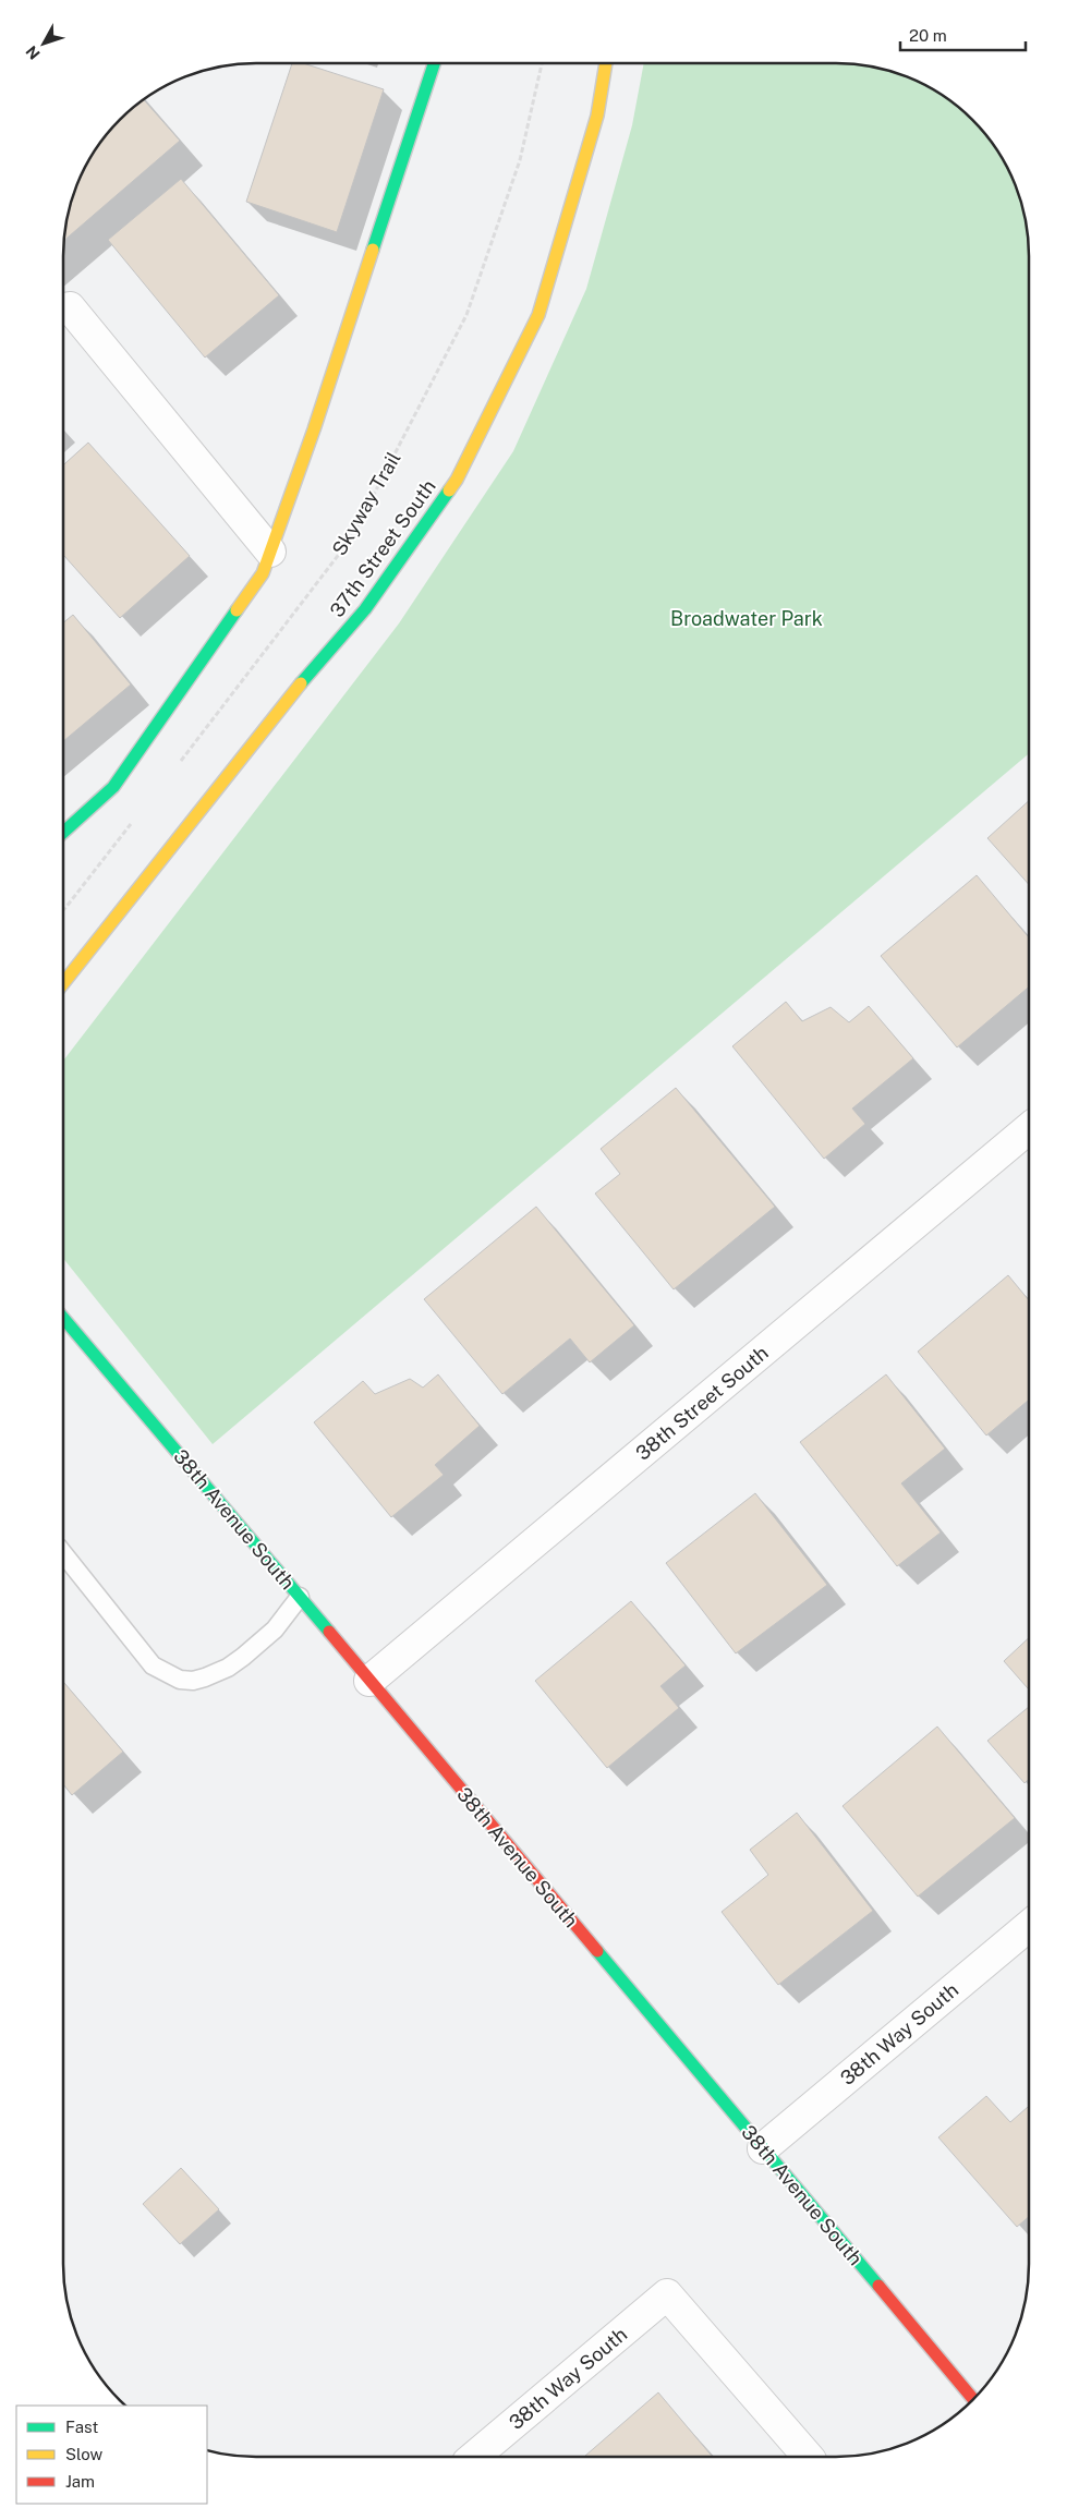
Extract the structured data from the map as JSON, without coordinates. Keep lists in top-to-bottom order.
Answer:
{
  "streets": {
    "street": [
      "37th Street South",
      "38th Street South",
      "38th Avenue South",
      "38th Way South"
    ],
    "path": ["Skyway Trail"]
  },
  "crossings": [
    ["38th Street South", "38th Avenue South"],
    ["38th Avenue South", "38th Way South"]
  ],
  "parks": ["Broadwater Park"],
  "legend": ["Fast", "Slow", "Jam"],
  "scale_bar": "20 m",
  "north": "bottom left"
}
